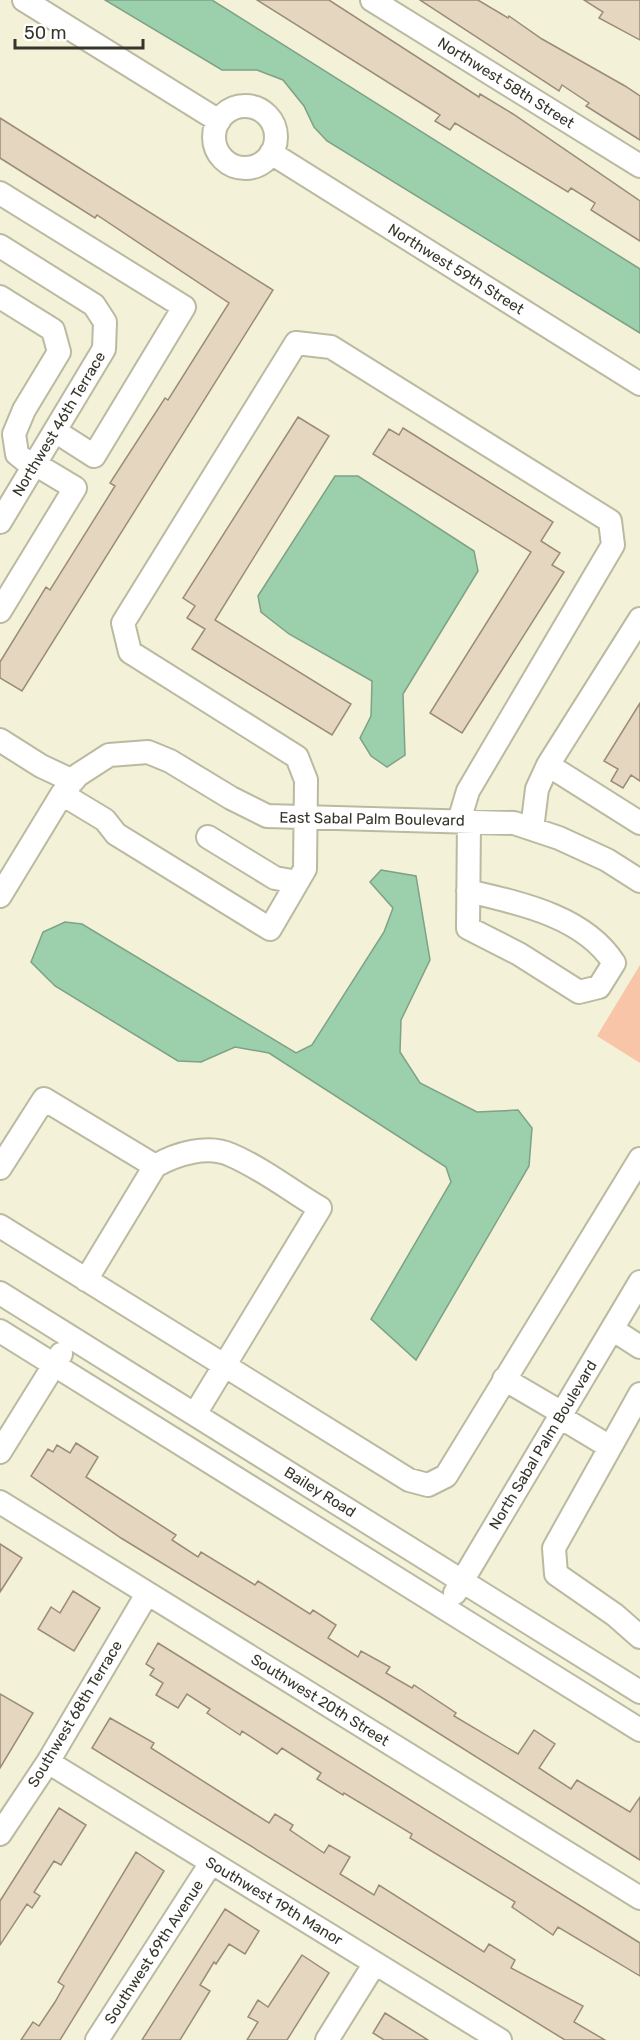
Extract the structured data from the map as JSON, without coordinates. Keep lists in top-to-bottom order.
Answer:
{
  "streets": {
    "street": [
      "Northwest 58th Street",
      "Northwest 59th Street",
      "Northwest 46th Terrace",
      "East Sabal Palm Boulevard",
      "North Sabal Palm Boulevard",
      "Bailey Road",
      "Southwest 20th Street",
      "Southwest 68th Terrace",
      "Southwest 19th Manor",
      "Southwest 69th Avenue"
    ]
  },
  "crossings": [
    ["North Sabal Palm Boulevard", "Bailey Road"],
    ["Southwest 20th Street", "Southwest 68th Terrace"],
    ["Southwest 68th Terrace", "Southwest 19th Manor"],
    ["Southwest 19th Manor", "Southwest 69th Avenue"]
  ],
  "scale_bar": "50 m"
}
